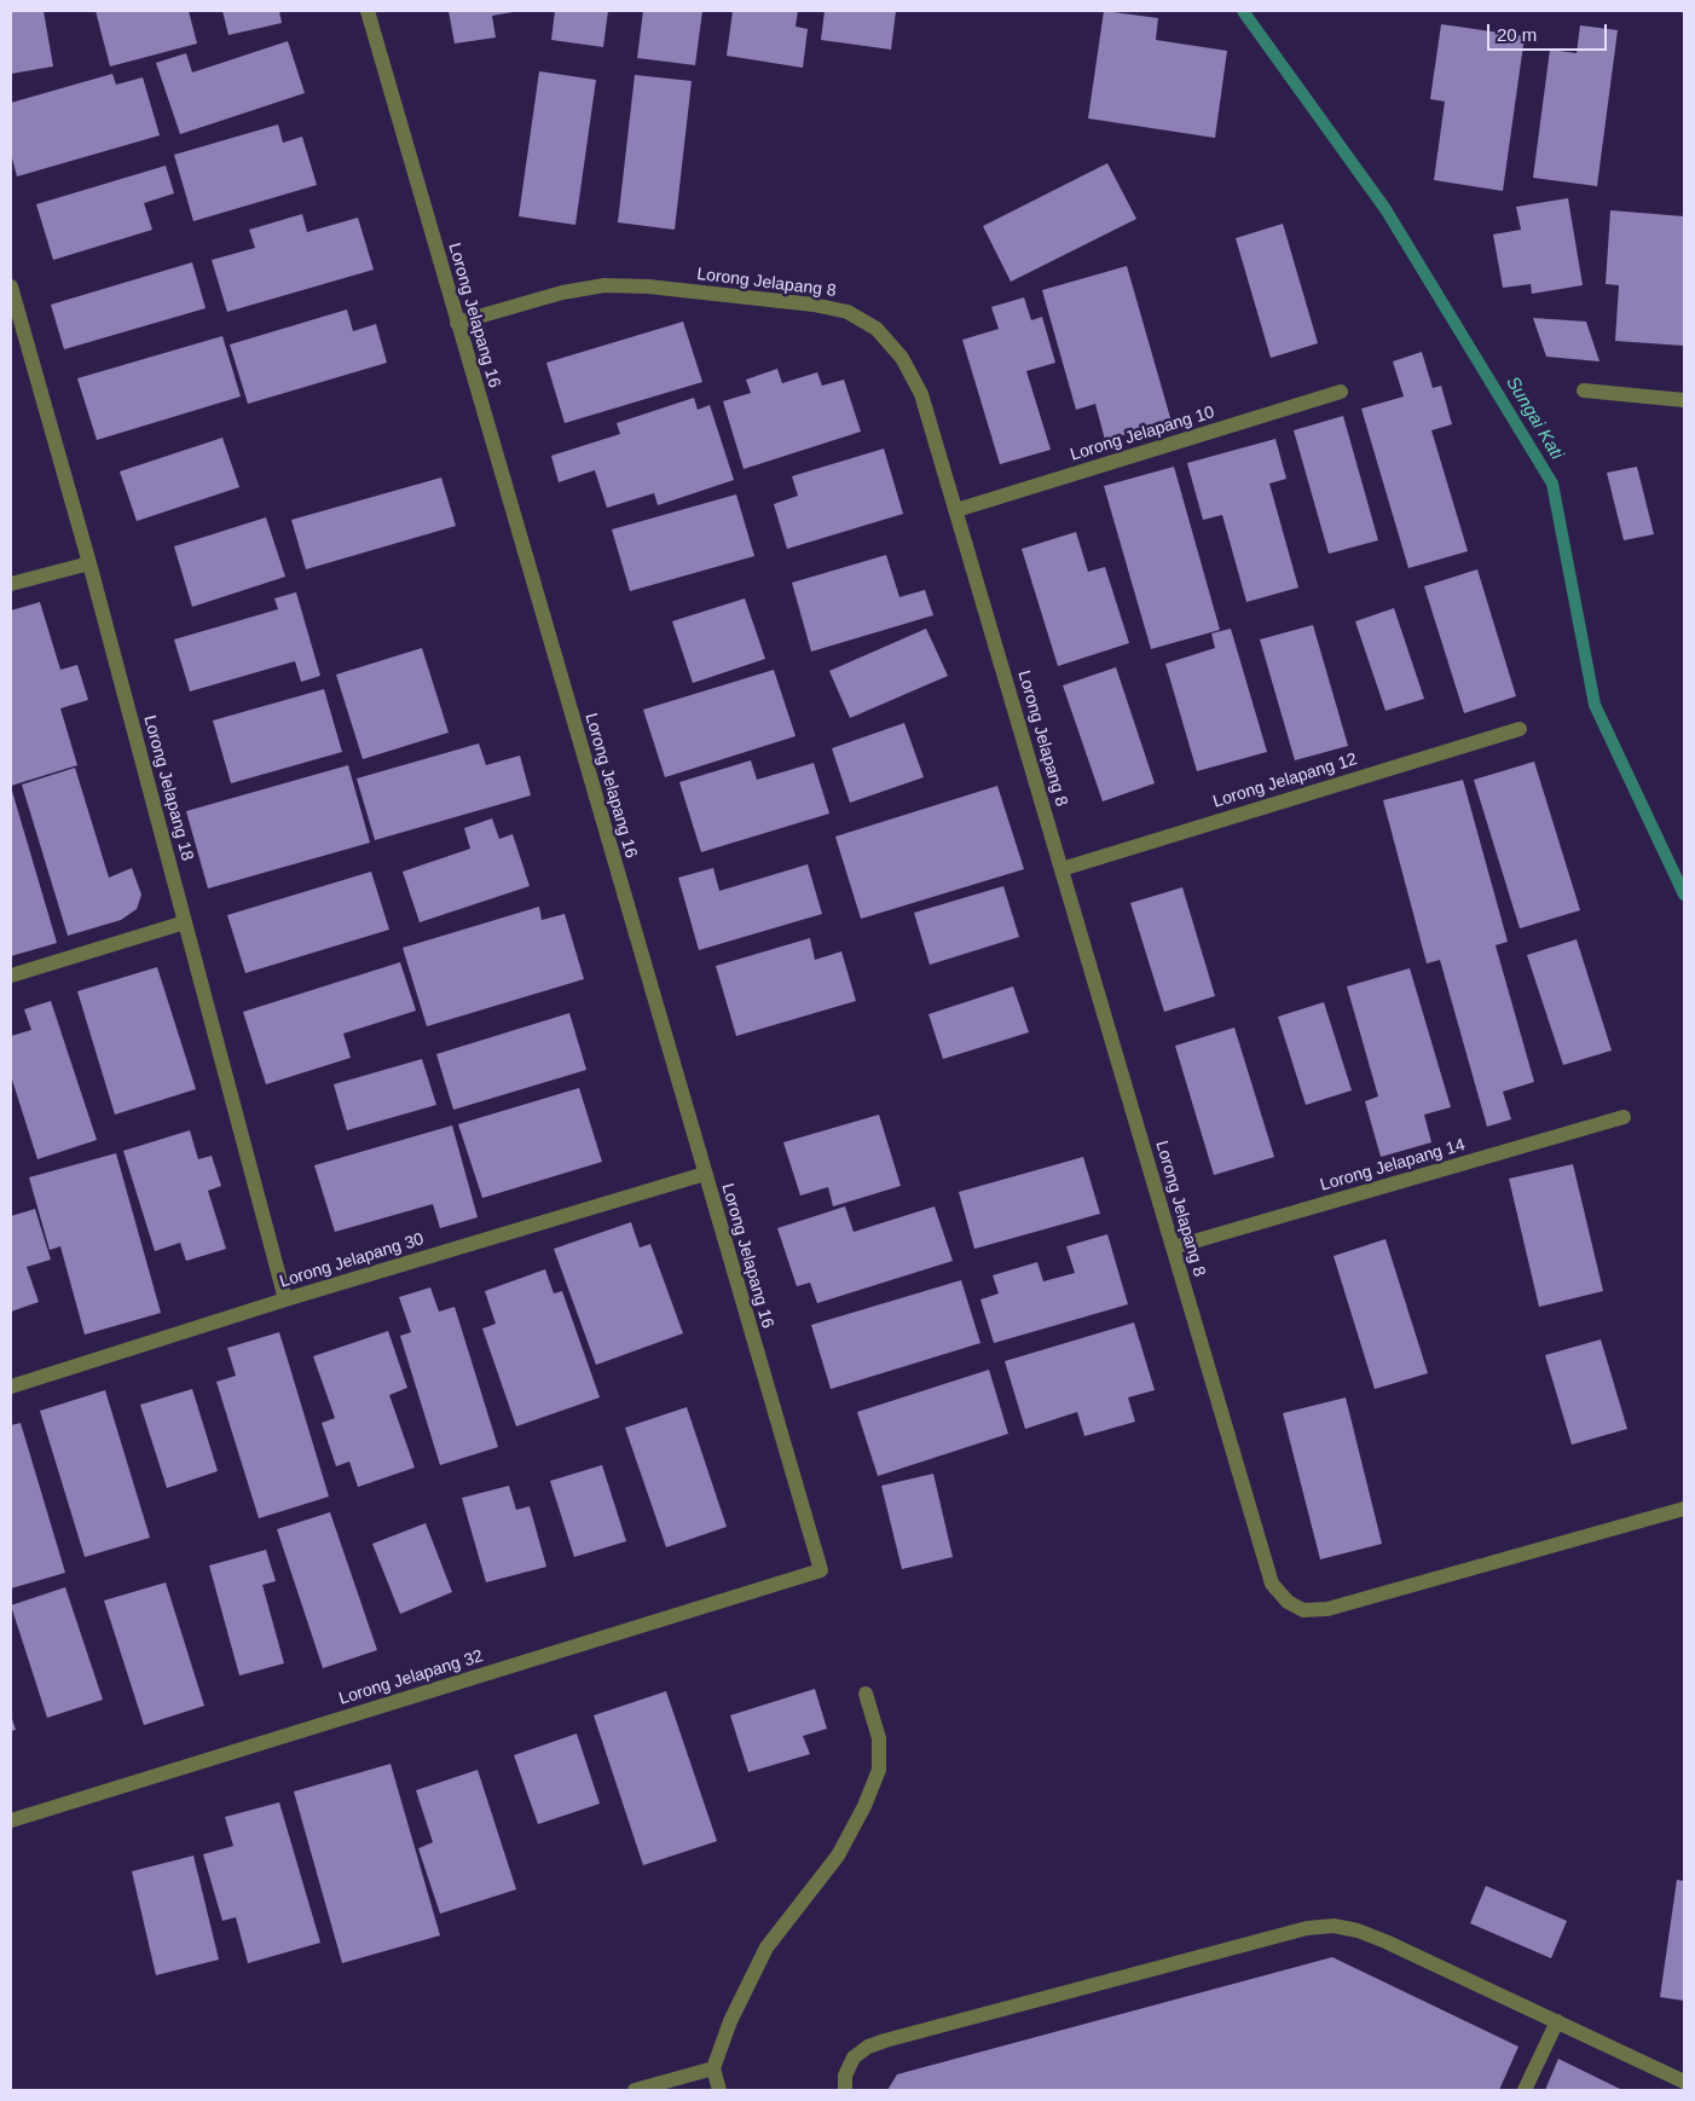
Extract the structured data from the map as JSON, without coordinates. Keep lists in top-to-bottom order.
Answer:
{
  "streets": {
    "street": [
      "Lorong Jelapang 8",
      "Lorong Jelapang 16",
      "Lorong Jelapang 10",
      "Lorong Jelapang 12",
      "Lorong Jelapang 18",
      "Lorong Jelapang 14",
      "Lorong Jelapang 30",
      "Lorong Jelapang 32"
    ]
  },
  "crossings": [
    ["Lorong Jelapang 8", "Lorong Jelapang 16"],
    ["Lorong Jelapang 8", "Lorong Jelapang 10"],
    ["Lorong Jelapang 8", "Lorong Jelapang 12"],
    ["Lorong Jelapang 8", "Lorong Jelapang 14"],
    ["Lorong Jelapang 16", "Lorong Jelapang 30"],
    ["Lorong Jelapang 16", "Lorong Jelapang 32"],
    ["Lorong Jelapang 18", "Lorong Jelapang 30"]
  ],
  "water": ["Sungai Kati"],
  "scale_bar": "20 m"
}
